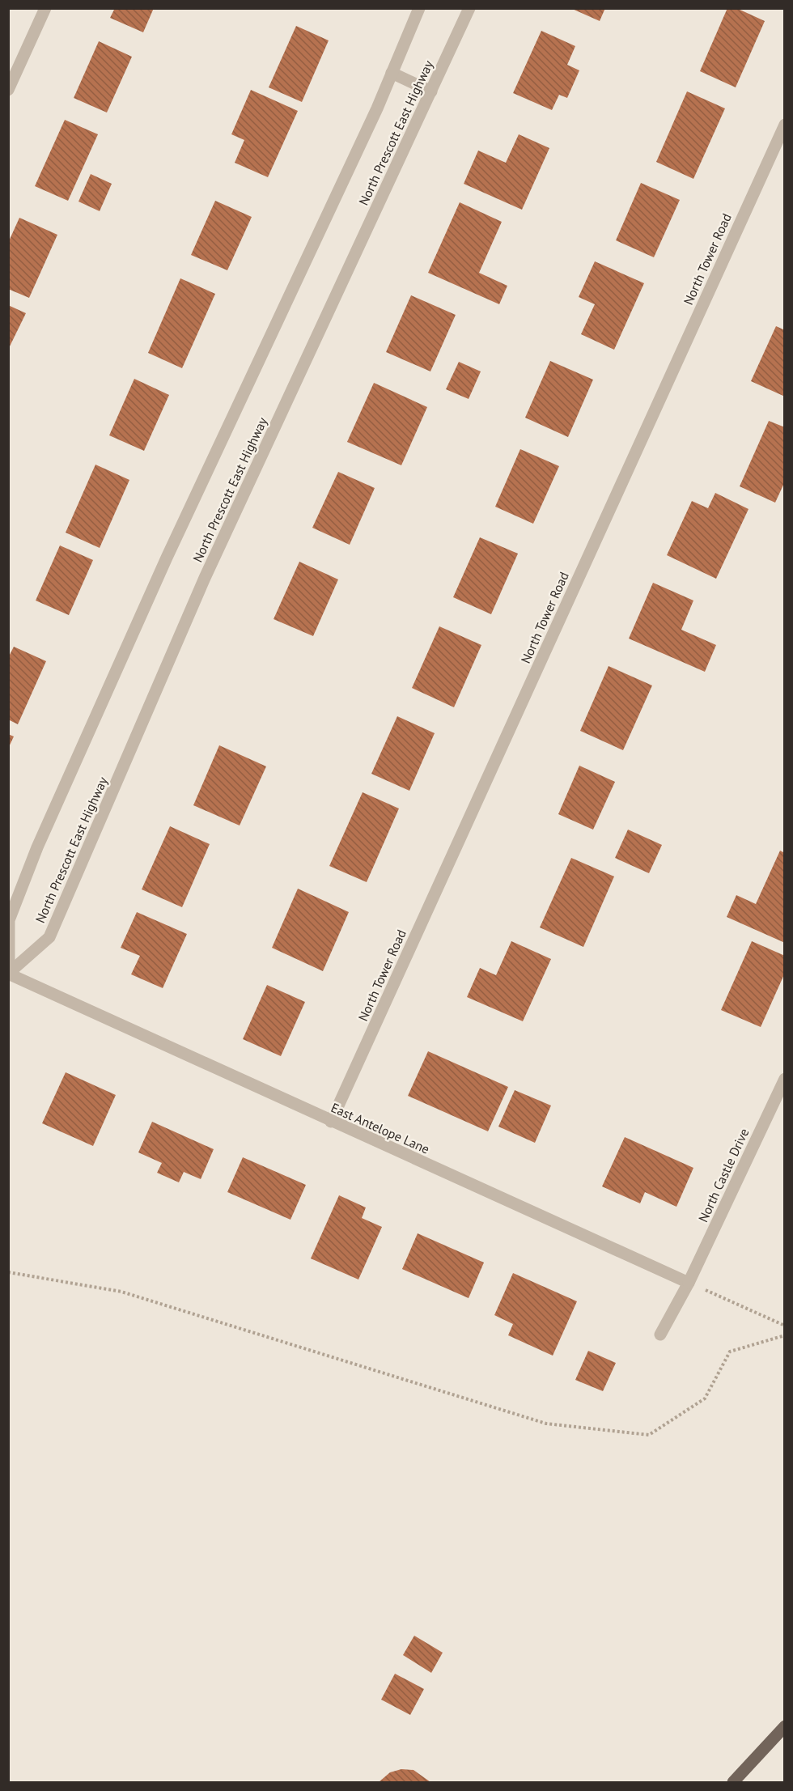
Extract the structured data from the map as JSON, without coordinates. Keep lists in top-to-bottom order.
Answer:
{
  "streets": {
    "street": [
      "North Prescott East Highway",
      "North Tower Road",
      "East Antelope Lane",
      "North Castle Drive"
    ]
  },
  "crossings": [
    ["North Prescott East Highway", "East Antelope Lane"],
    ["North Tower Road", "East Antelope Lane"],
    ["East Antelope Lane", "North Castle Drive"]
  ]
}
